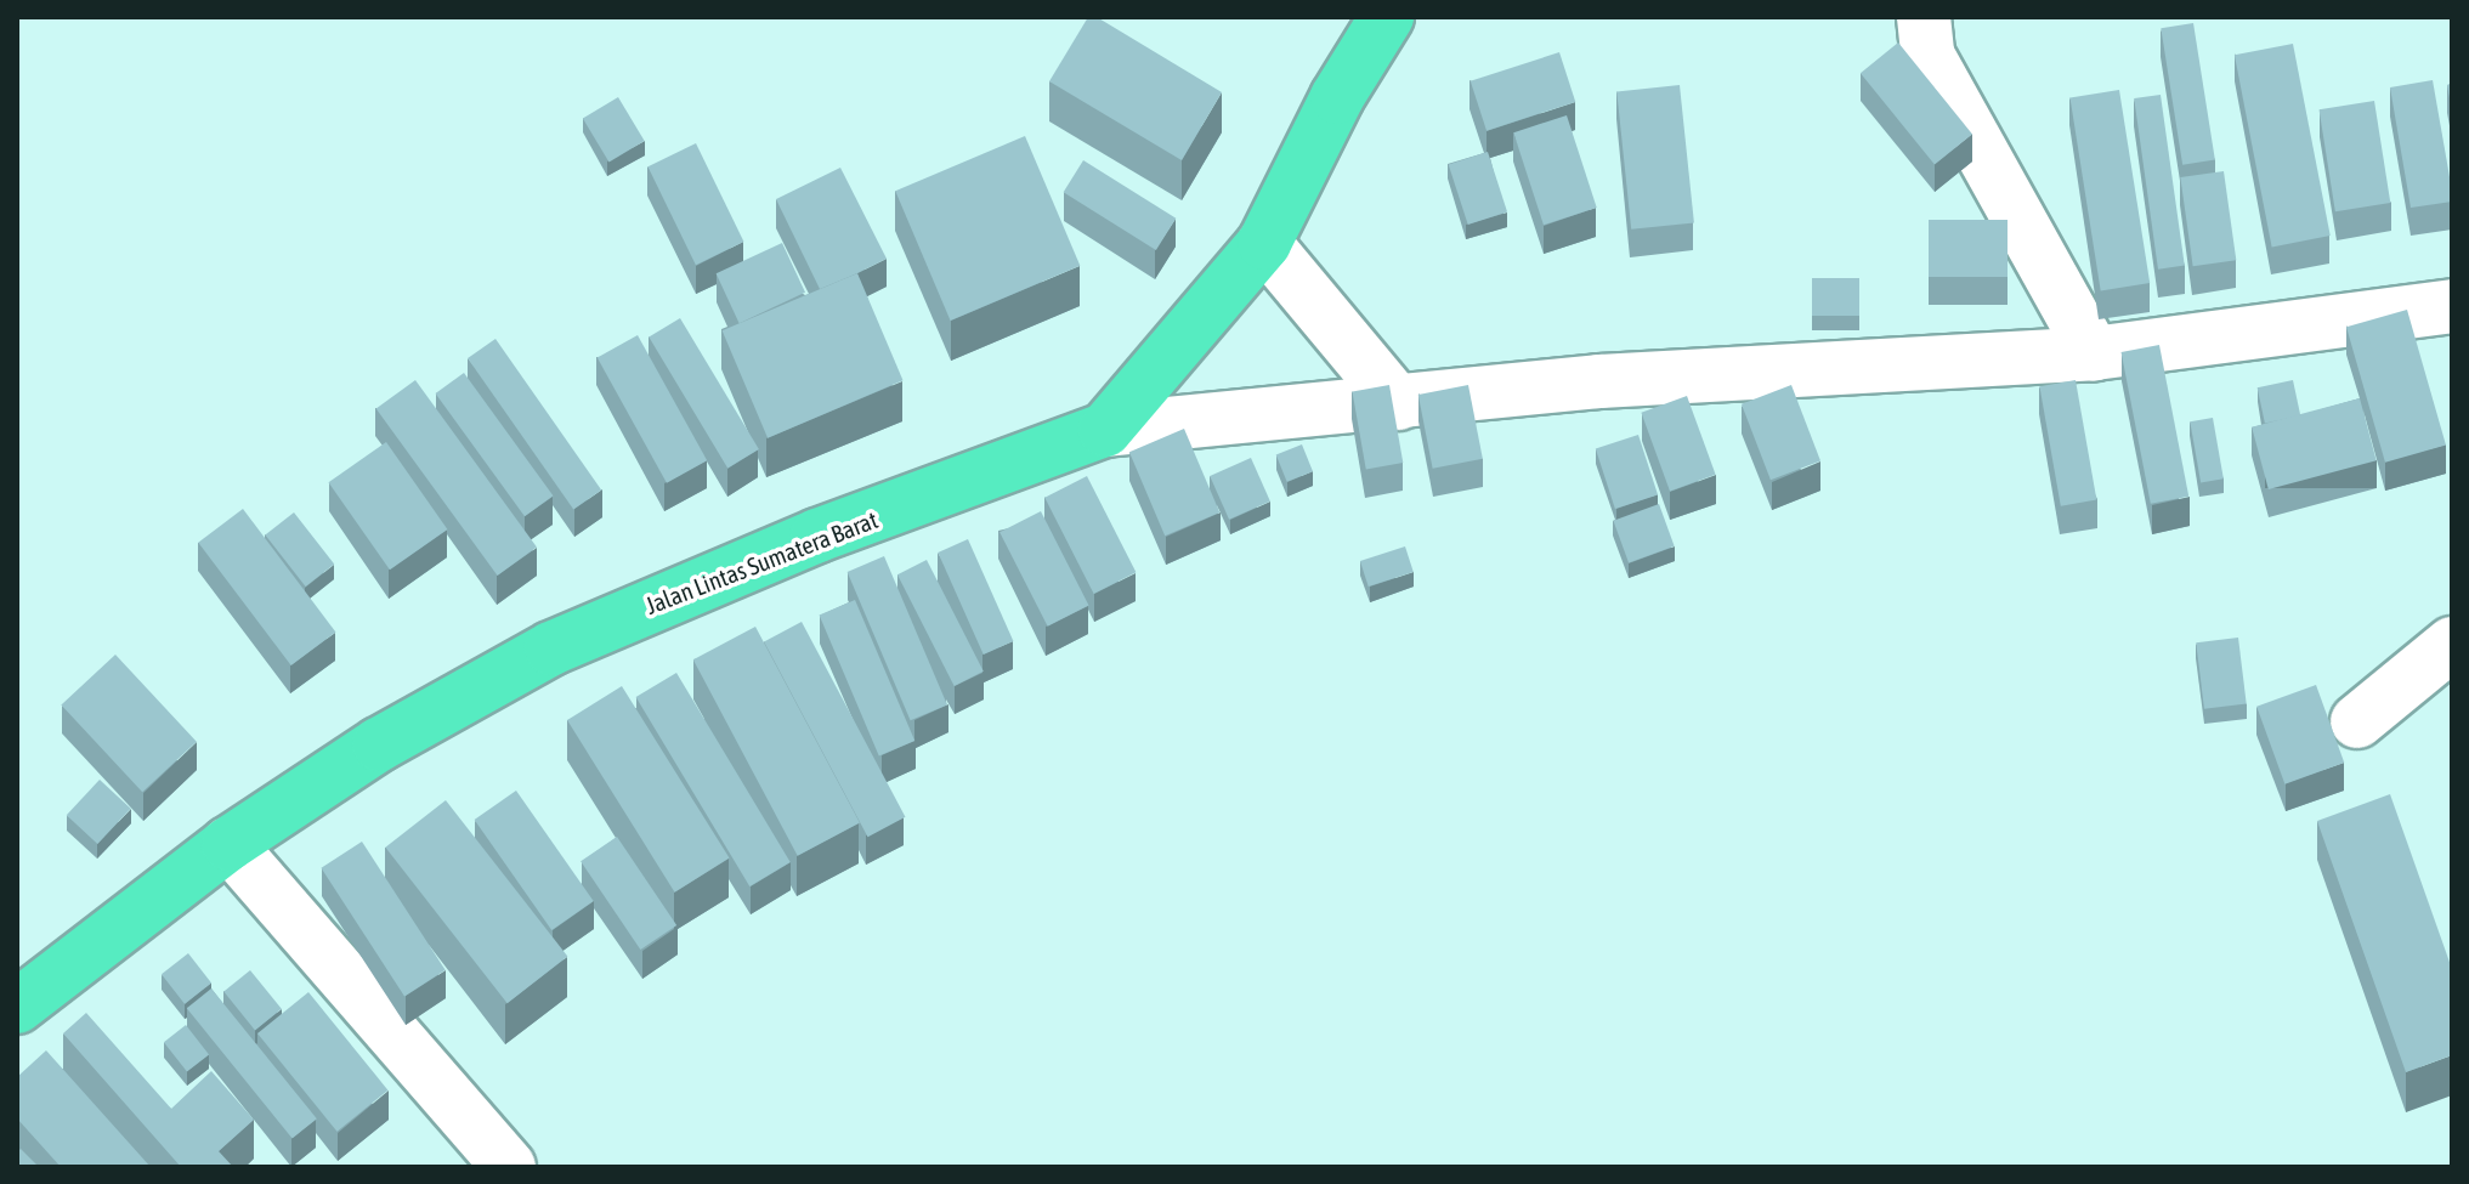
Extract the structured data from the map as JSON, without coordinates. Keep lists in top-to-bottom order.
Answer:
{
  "streets": {
    "highway": ["Jalan Lintas Sumatera Barat"]
  }
}
